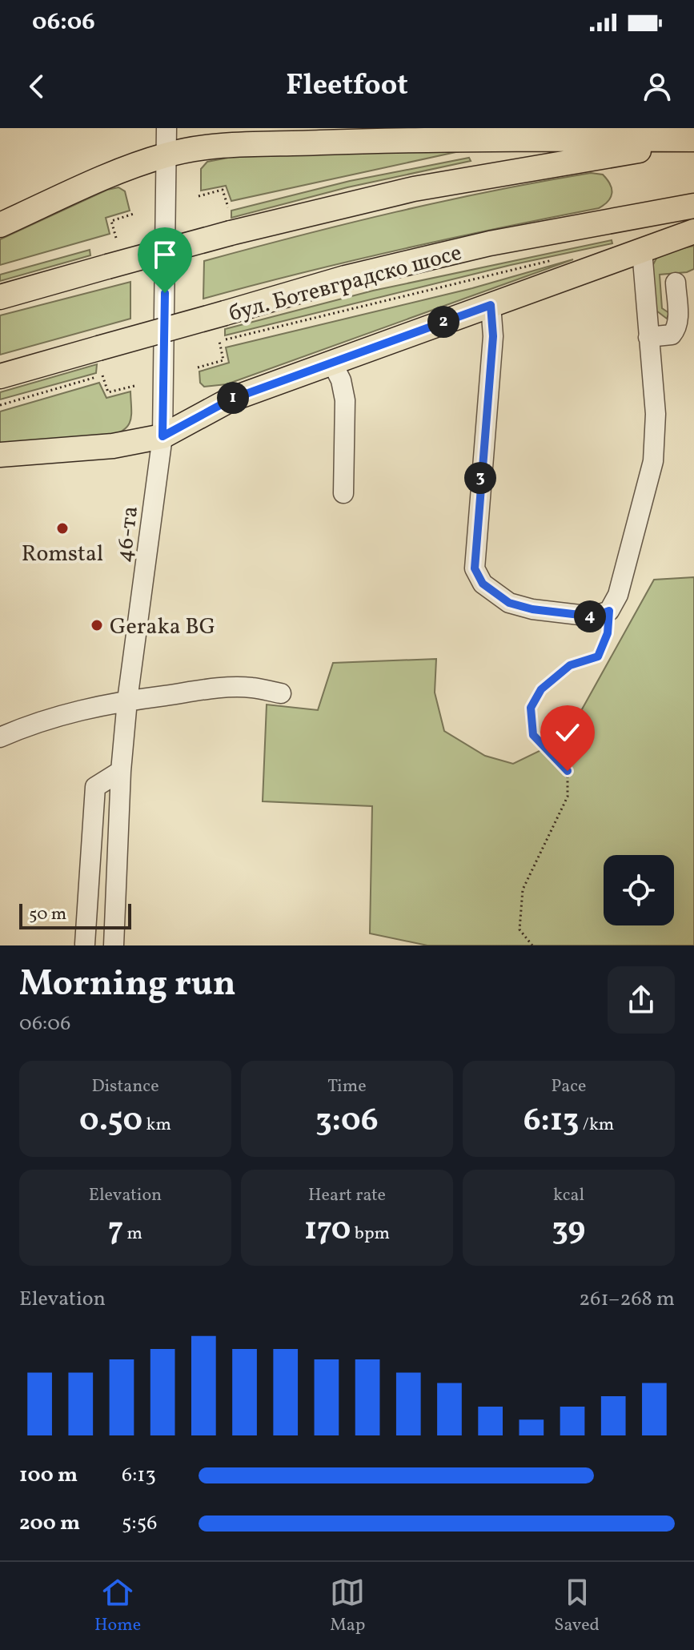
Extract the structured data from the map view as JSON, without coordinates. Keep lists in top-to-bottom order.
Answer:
{
  "streets": {
    "main road": ["бул. Ботевградско шосе"],
    "street": ["46-та"]
  },
  "places": ["Romstal", "Geraka BG"],
  "scale_bar": "50 m",
  "page": {
    "status": "06:06",
    "header": "Fleetfoot",
    "pins": [
      "2",
      "1",
      "3",
      "4"
    ],
    "scale": "50 m",
    "heading": ["Morning run", "06:06"],
    "stats": [
      ["Distance", "0.50 km"],
      ["Time", "3:06"],
      ["Pace", "6:13 /km"],
      ["Elevation", "7 m"],
      ["Heart rate", "170 bpm"],
      ["kcal", "39"]
    ],
    "chart": ["Elevation", "261–268 m"],
    "list": [
      {
        "name": "100 m",
        "note": "6:13"
      },
      {
        "name": "200 m",
        "note": "5:56"
      }
    ],
    "tabs": ["Home", "Map", "Saved"]
  }
}
